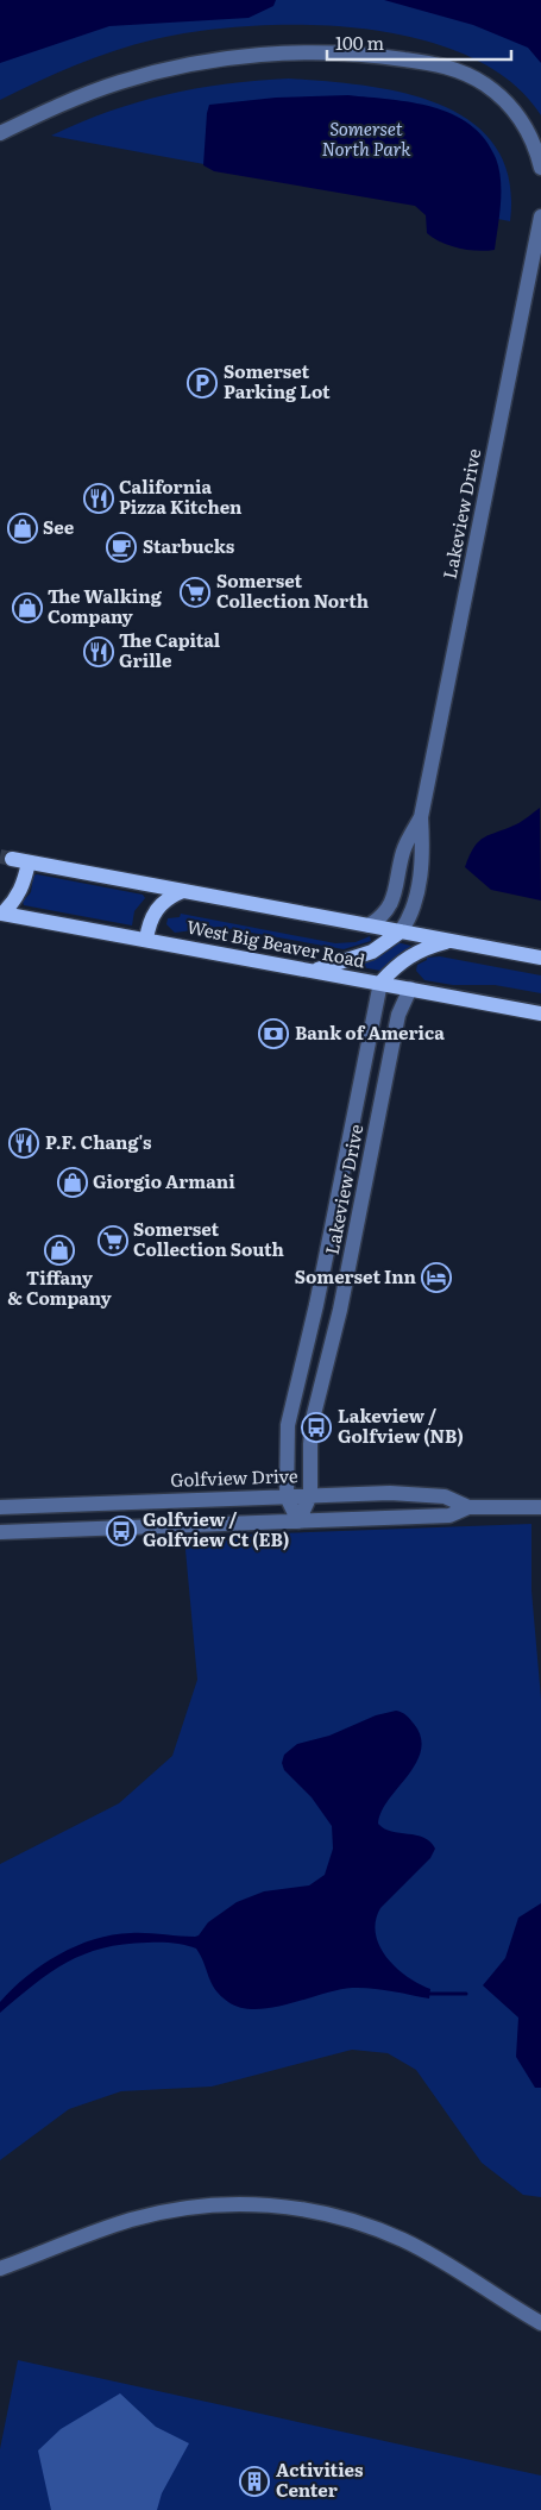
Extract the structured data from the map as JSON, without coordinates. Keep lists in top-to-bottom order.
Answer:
{
  "streets": {
    "main road": ["West Big Beaver Road"],
    "street": ["Lakeview Drive", "Golfview Drive"]
  },
  "crossings": [
    ["Lakeview Drive", "West Big Beaver Road"],
    ["Lakeview Drive", "Golfview Drive"]
  ],
  "parks": ["Somerset North Park"],
  "places": {
    "parking": ["Somerset Parking Lot"],
    "restaurant": ["California Pizza Kitchen", "The Capital Grille", "P.F. Chang's"],
    "shop": [
      "See",
      "The Walking Company",
      "Giorgio Armani",
      "Tiffany & Company"
    ],
    "cafe": ["Starbucks"],
    "supermarket": ["Somerset Collection North", "Somerset Collection South"],
    "bank": ["Bank of America"],
    "hotel": ["Somerset Inn"],
    "bus stop": ["Lakeview / Golfview (NB)", "Golfview / Golfview Ct (EB)"],
    "building": ["Activities Center"]
  },
  "scale_bar": "100 m"
}
